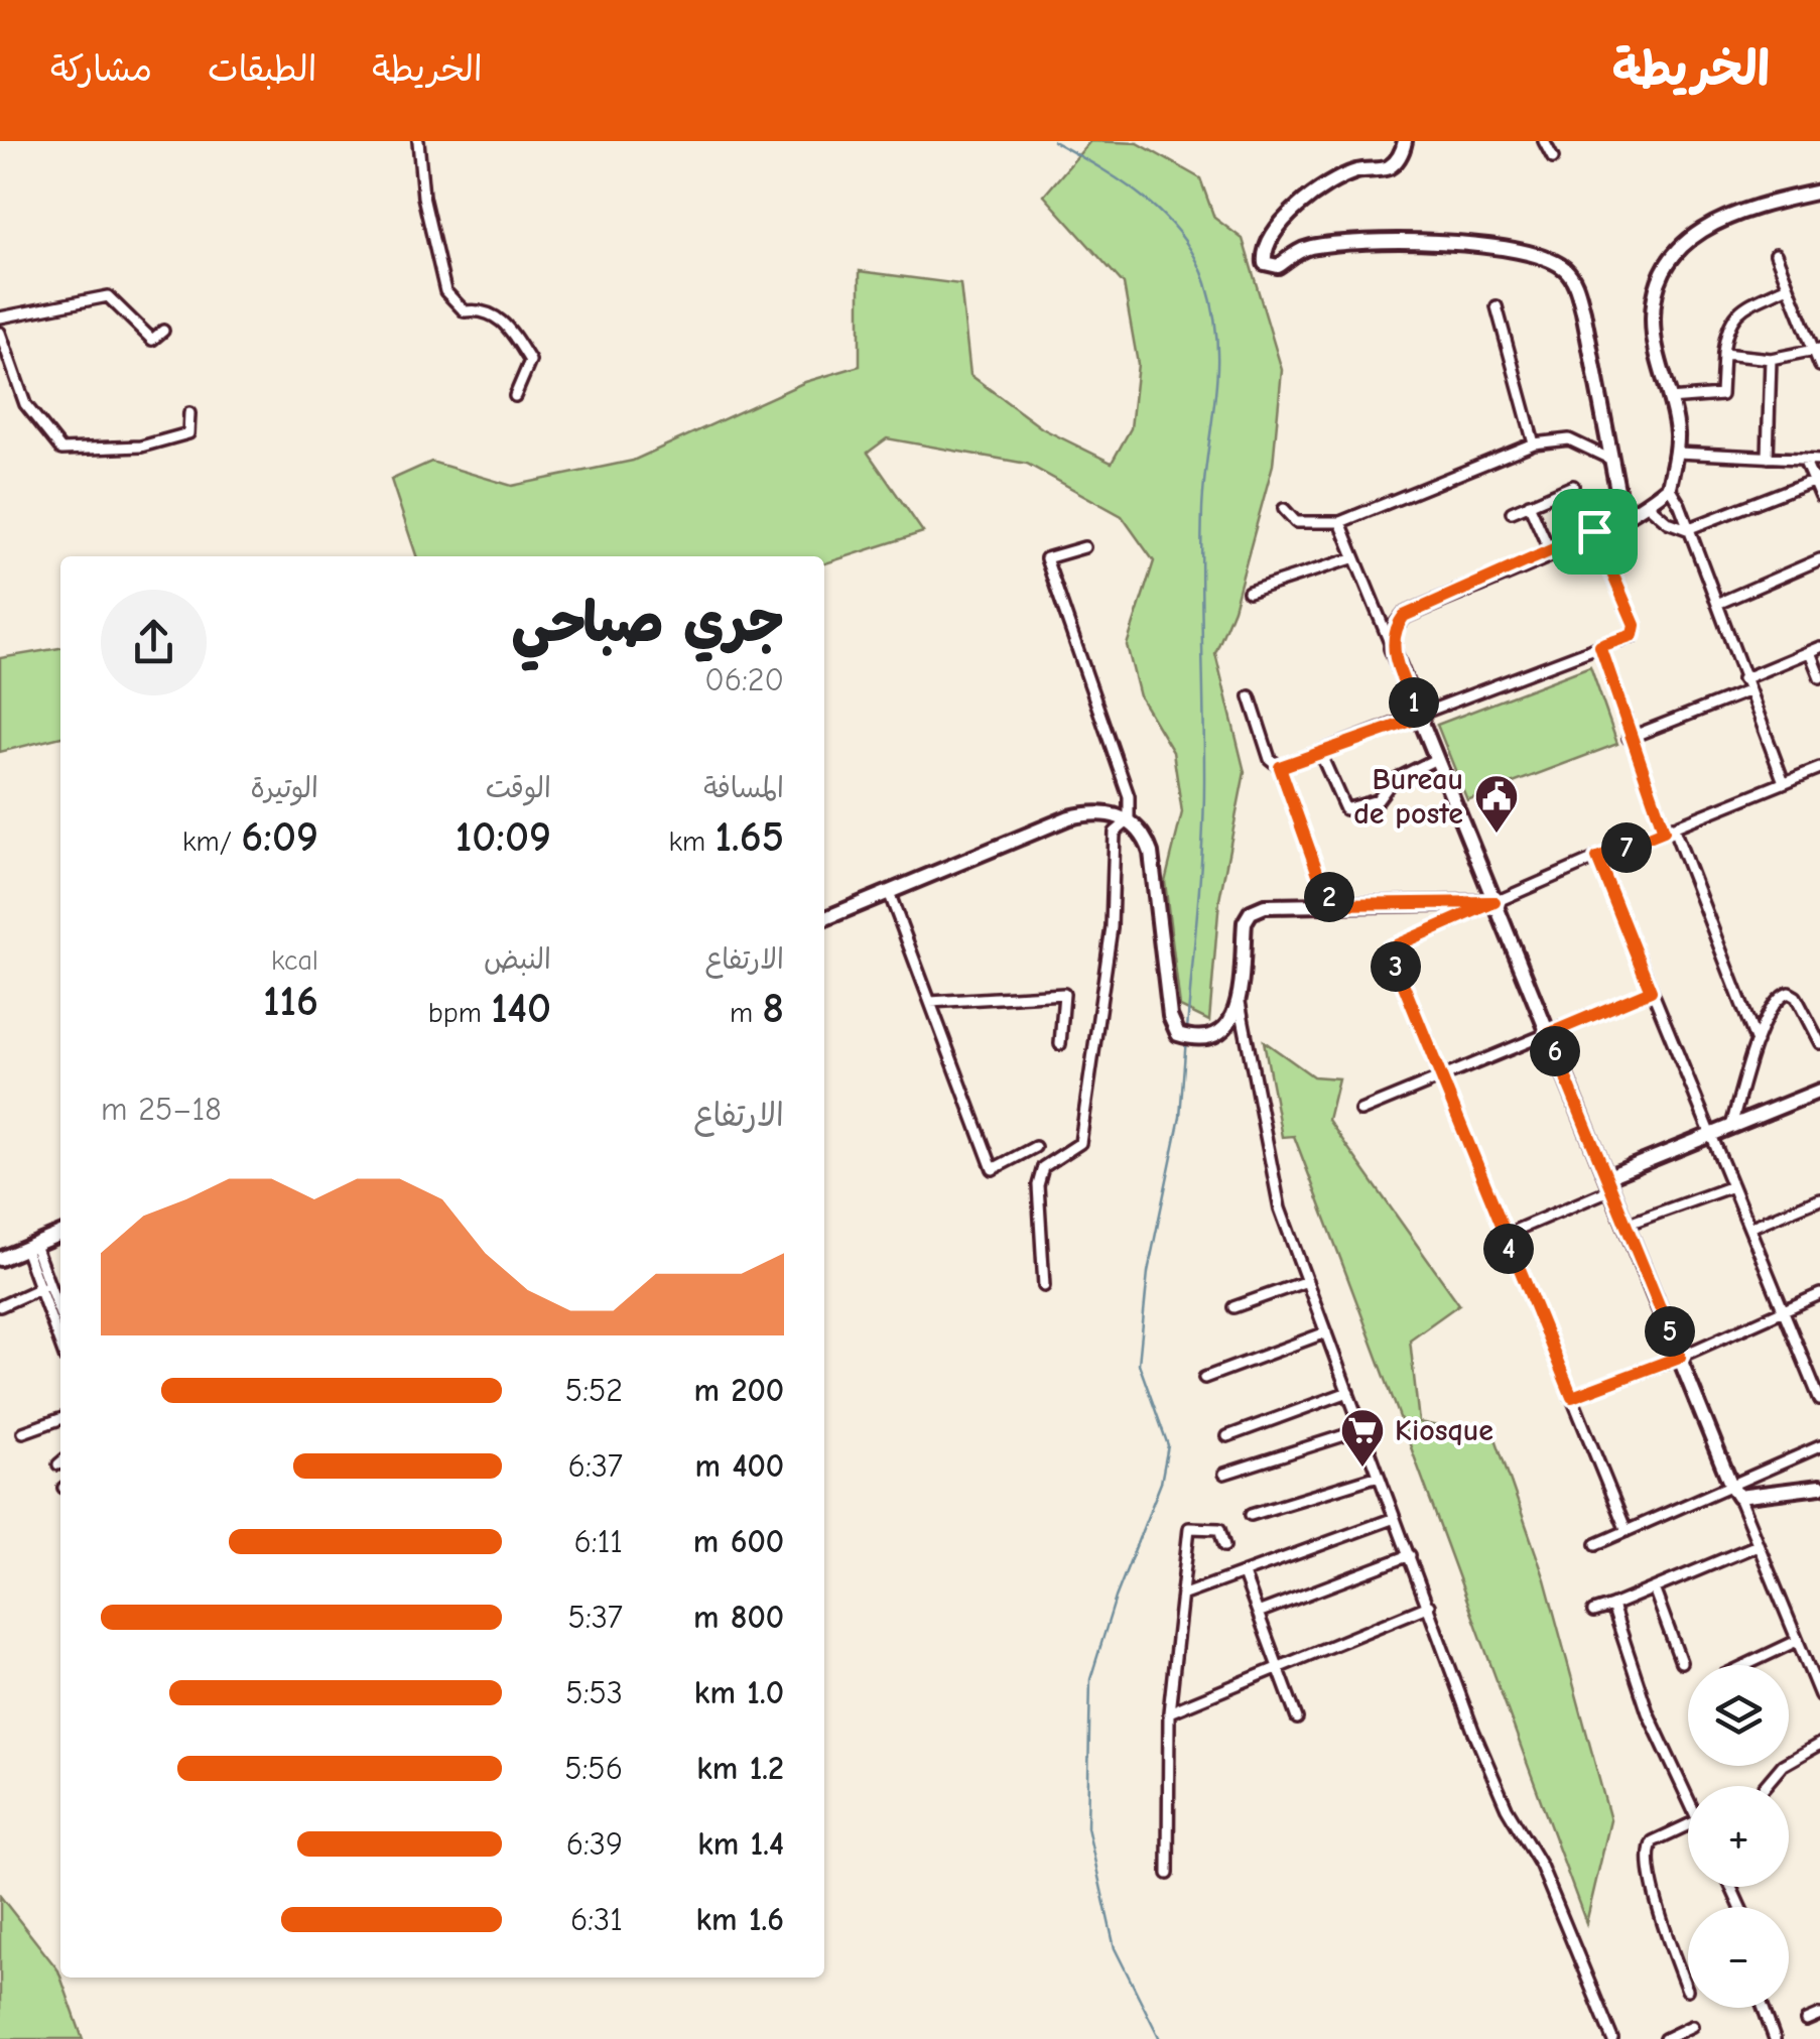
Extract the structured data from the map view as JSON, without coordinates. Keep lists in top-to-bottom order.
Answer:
{
  "places": {
    "public building": ["Bureau de poste"],
    "supermarket": ["Kiosque"]
  },
  "page": {
    "header": "الخريطة",
    "nav": ["الخريطة", "الطبقات", "مشاركة"],
    "heading": ["جري صباحي", "06:20"],
    "pins": [
      "1",
      "7",
      "2",
      "3",
      "6",
      "4",
      "5"
    ],
    "stats": [
      ["المسافة", "1.65 km"],
      ["الوقت", "10:09"],
      ["الوتيرة", "6:09 /km"],
      ["الارتفاع", "8 m"],
      ["النبض", "140 bpm"],
      ["kcal", "116"]
    ],
    "chart": ["الارتفاع", "18–25 m"],
    "list": [
      {
        "name": "200 m",
        "note": "5:52"
      },
      {
        "name": "400 m",
        "note": "6:37"
      },
      {
        "name": "600 m",
        "note": "6:11"
      },
      {
        "name": "800 m",
        "note": "5:37"
      },
      {
        "name": "1.0 km",
        "note": "5:53"
      },
      {
        "name": "1.2 km",
        "note": "5:56"
      },
      {
        "name": "1.4 km",
        "note": "6:39"
      },
      {
        "name": "1.6 km",
        "note": "6:31"
      }
    ],
    "map_buttons": ["+", "−"]
  }
}
